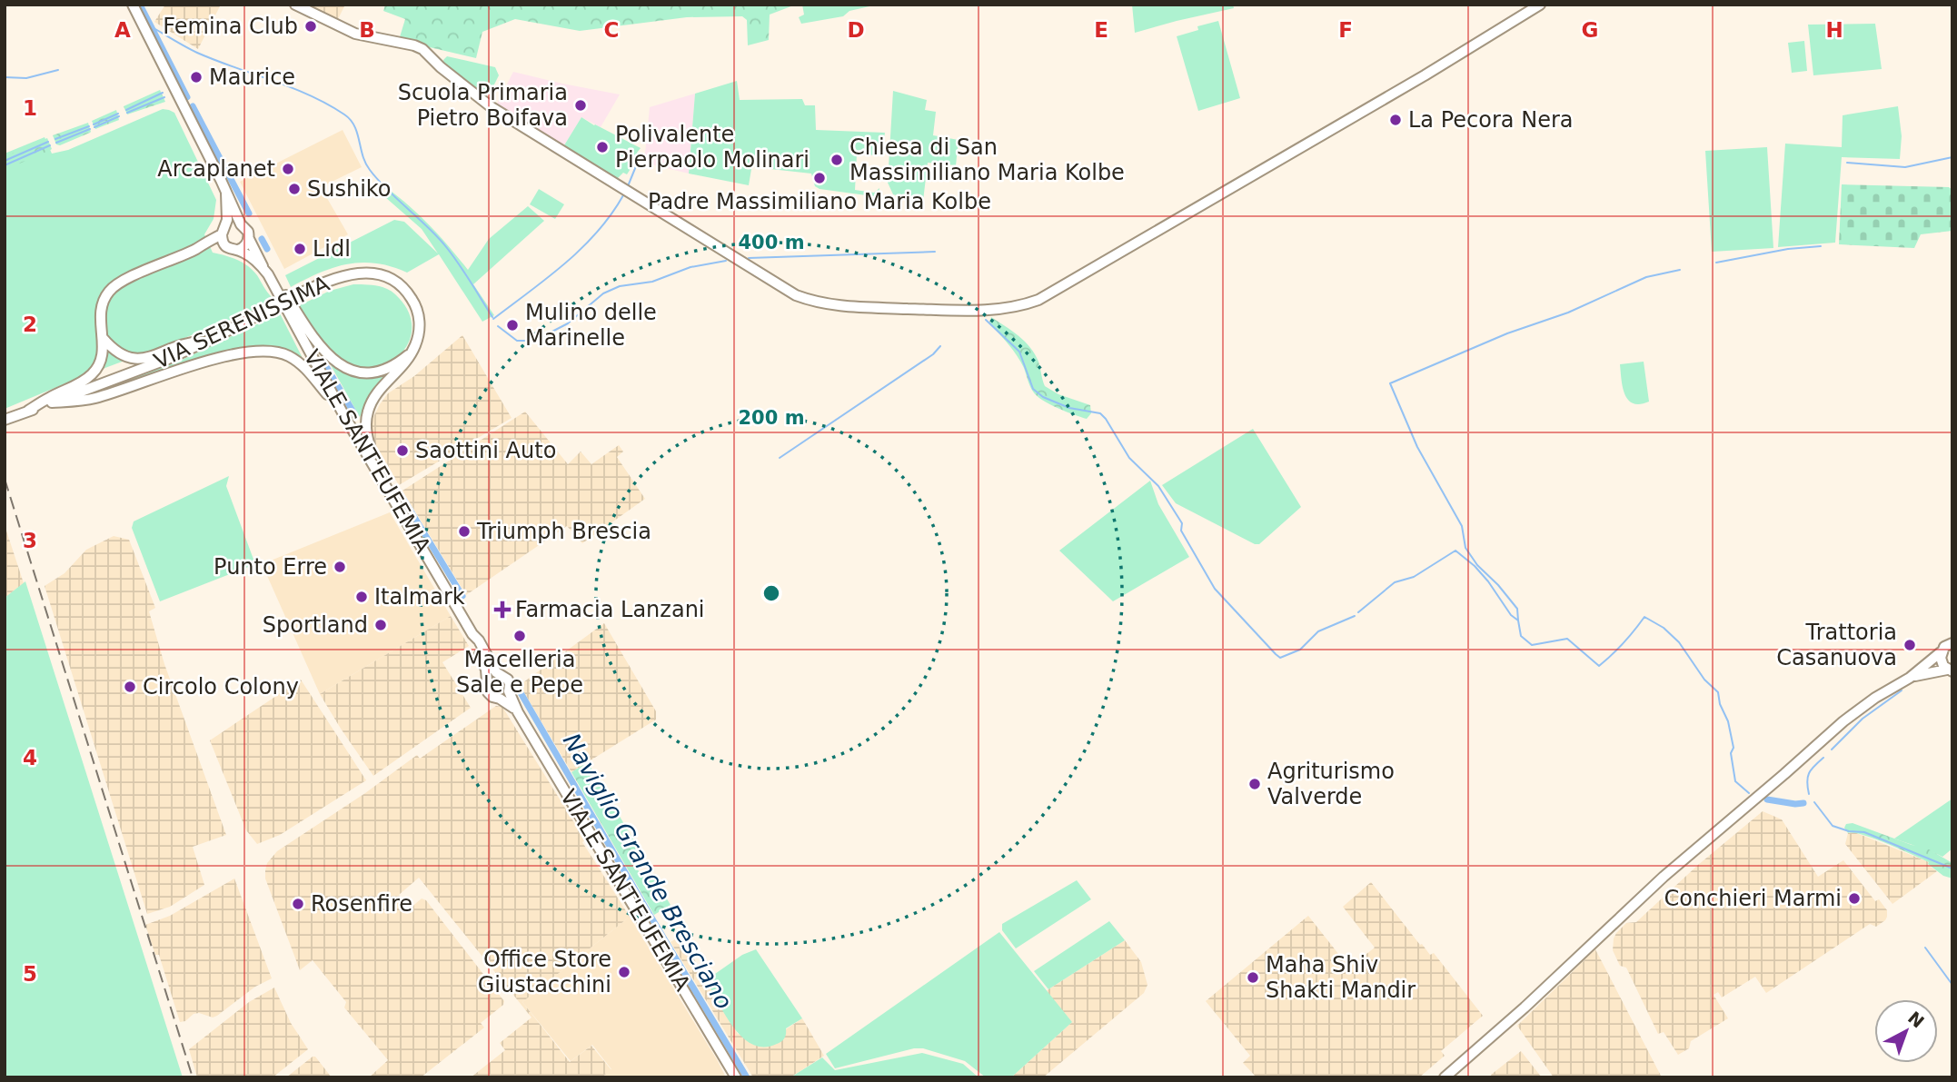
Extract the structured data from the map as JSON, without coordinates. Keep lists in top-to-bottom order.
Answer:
{
  "streets": {
    "main road": ["VIA SERENISSIMA", "VIALE SANT'EUFEMIA"]
  },
  "crossings": [
    ["VIA SERENISSIMA", "VIALE SANT'EUFEMIA"]
  ],
  "water": ["Naviglio Grande Bresciano"],
  "places": {
    "other": [
      "Femina Club",
      "Maurice",
      "Scuola Primaria Pietro Boifava",
      "La Pecora Nera",
      "Polivalente Pierpaolo Molinari",
      "Chiesa di San Massimiliano Maria Kolbe",
      "Arcaplanet",
      "Padre Massimiliano Maria Kolbe",
      "Sushiko",
      "Lidl",
      "Mulino delle Marinelle",
      "Saottini Auto",
      "Triumph Brescia",
      "Punto Erre",
      "Italmark",
      "Sportland",
      "Macelleria Sale e Pepe",
      "Trattoria Casanuova",
      "Circolo Colony",
      "Agriturismo Valverde",
      "Conchieri Marmi",
      "Rosenfire",
      "Office Store Giustacchini",
      "Maha Shiv Shakti Mandir"
    ],
    "health": ["Farmacia Lanzani"]
  },
  "north": "top right",
  "grid": {
    "columns": [
      "A",
      "B",
      "C",
      "D",
      "E",
      "F",
      "G",
      "H"
    ],
    "rows": [
      "1",
      "2",
      "3",
      "4",
      "5"
    ]
  },
  "rings": ["400 m", "200 m"]
}
